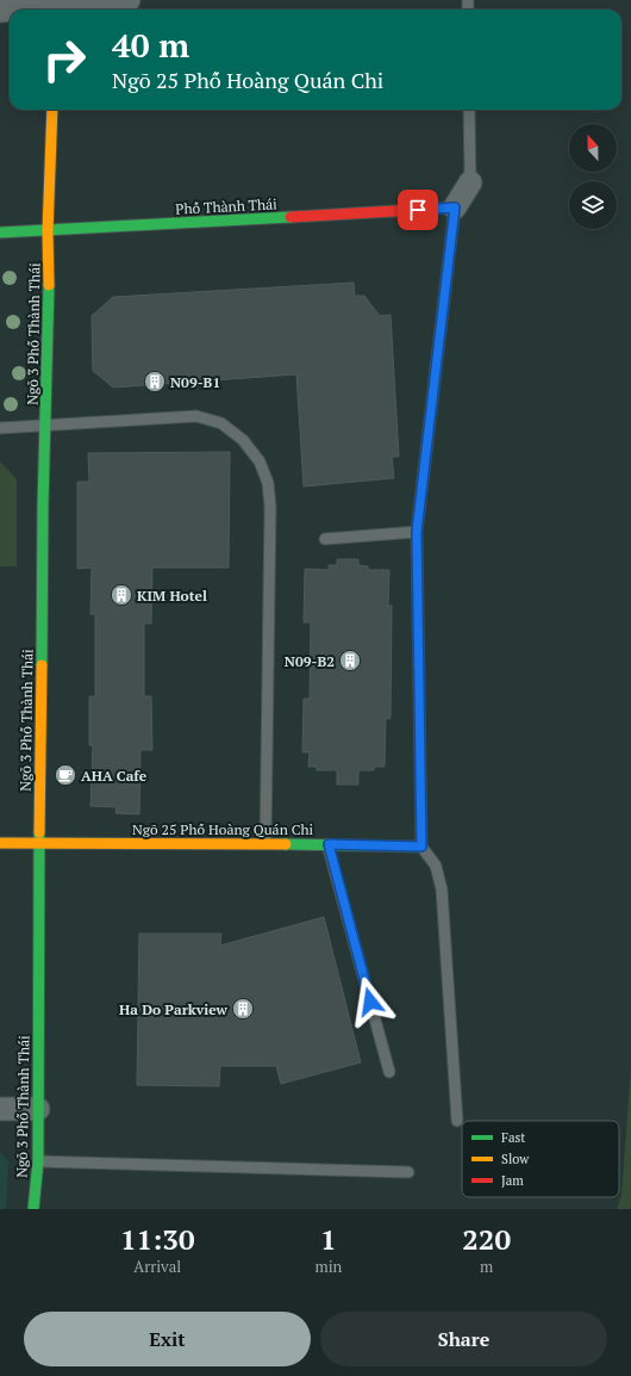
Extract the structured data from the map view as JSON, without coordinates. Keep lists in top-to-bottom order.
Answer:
{
  "streets": {
    "street": ["Phố Thành Thái", "Ngõ 3 Phố Thành Thái", "Ngõ 25 Phố Hoàng Quán Chi"]
  },
  "crossings": [
    ["Phố Thành Thái", "Ngõ 3 Phố Thành Thái"],
    ["Ngõ 3 Phố Thành Thái", "Ngõ 25 Phố Hoàng Quán Chi"]
  ],
  "places": {
    "building": [
      "N09-B1",
      "KIM Hotel",
      "N09-B2",
      "Ha Do Parkview"
    ],
    "cafe": ["AHA Cafe"]
  },
  "legend": ["Fast", "Slow", "Jam"],
  "north": "top",
  "page": {
    "turn": ["40 m", "Ngõ 25 Phố Hoàng Quán Chi"],
    "eta": [
      "11:30",
      "Arrival",
      "1",
      "min",
      "220",
      "m"
    ],
    "buttons": ["Exit", "Share"]
  }
}
